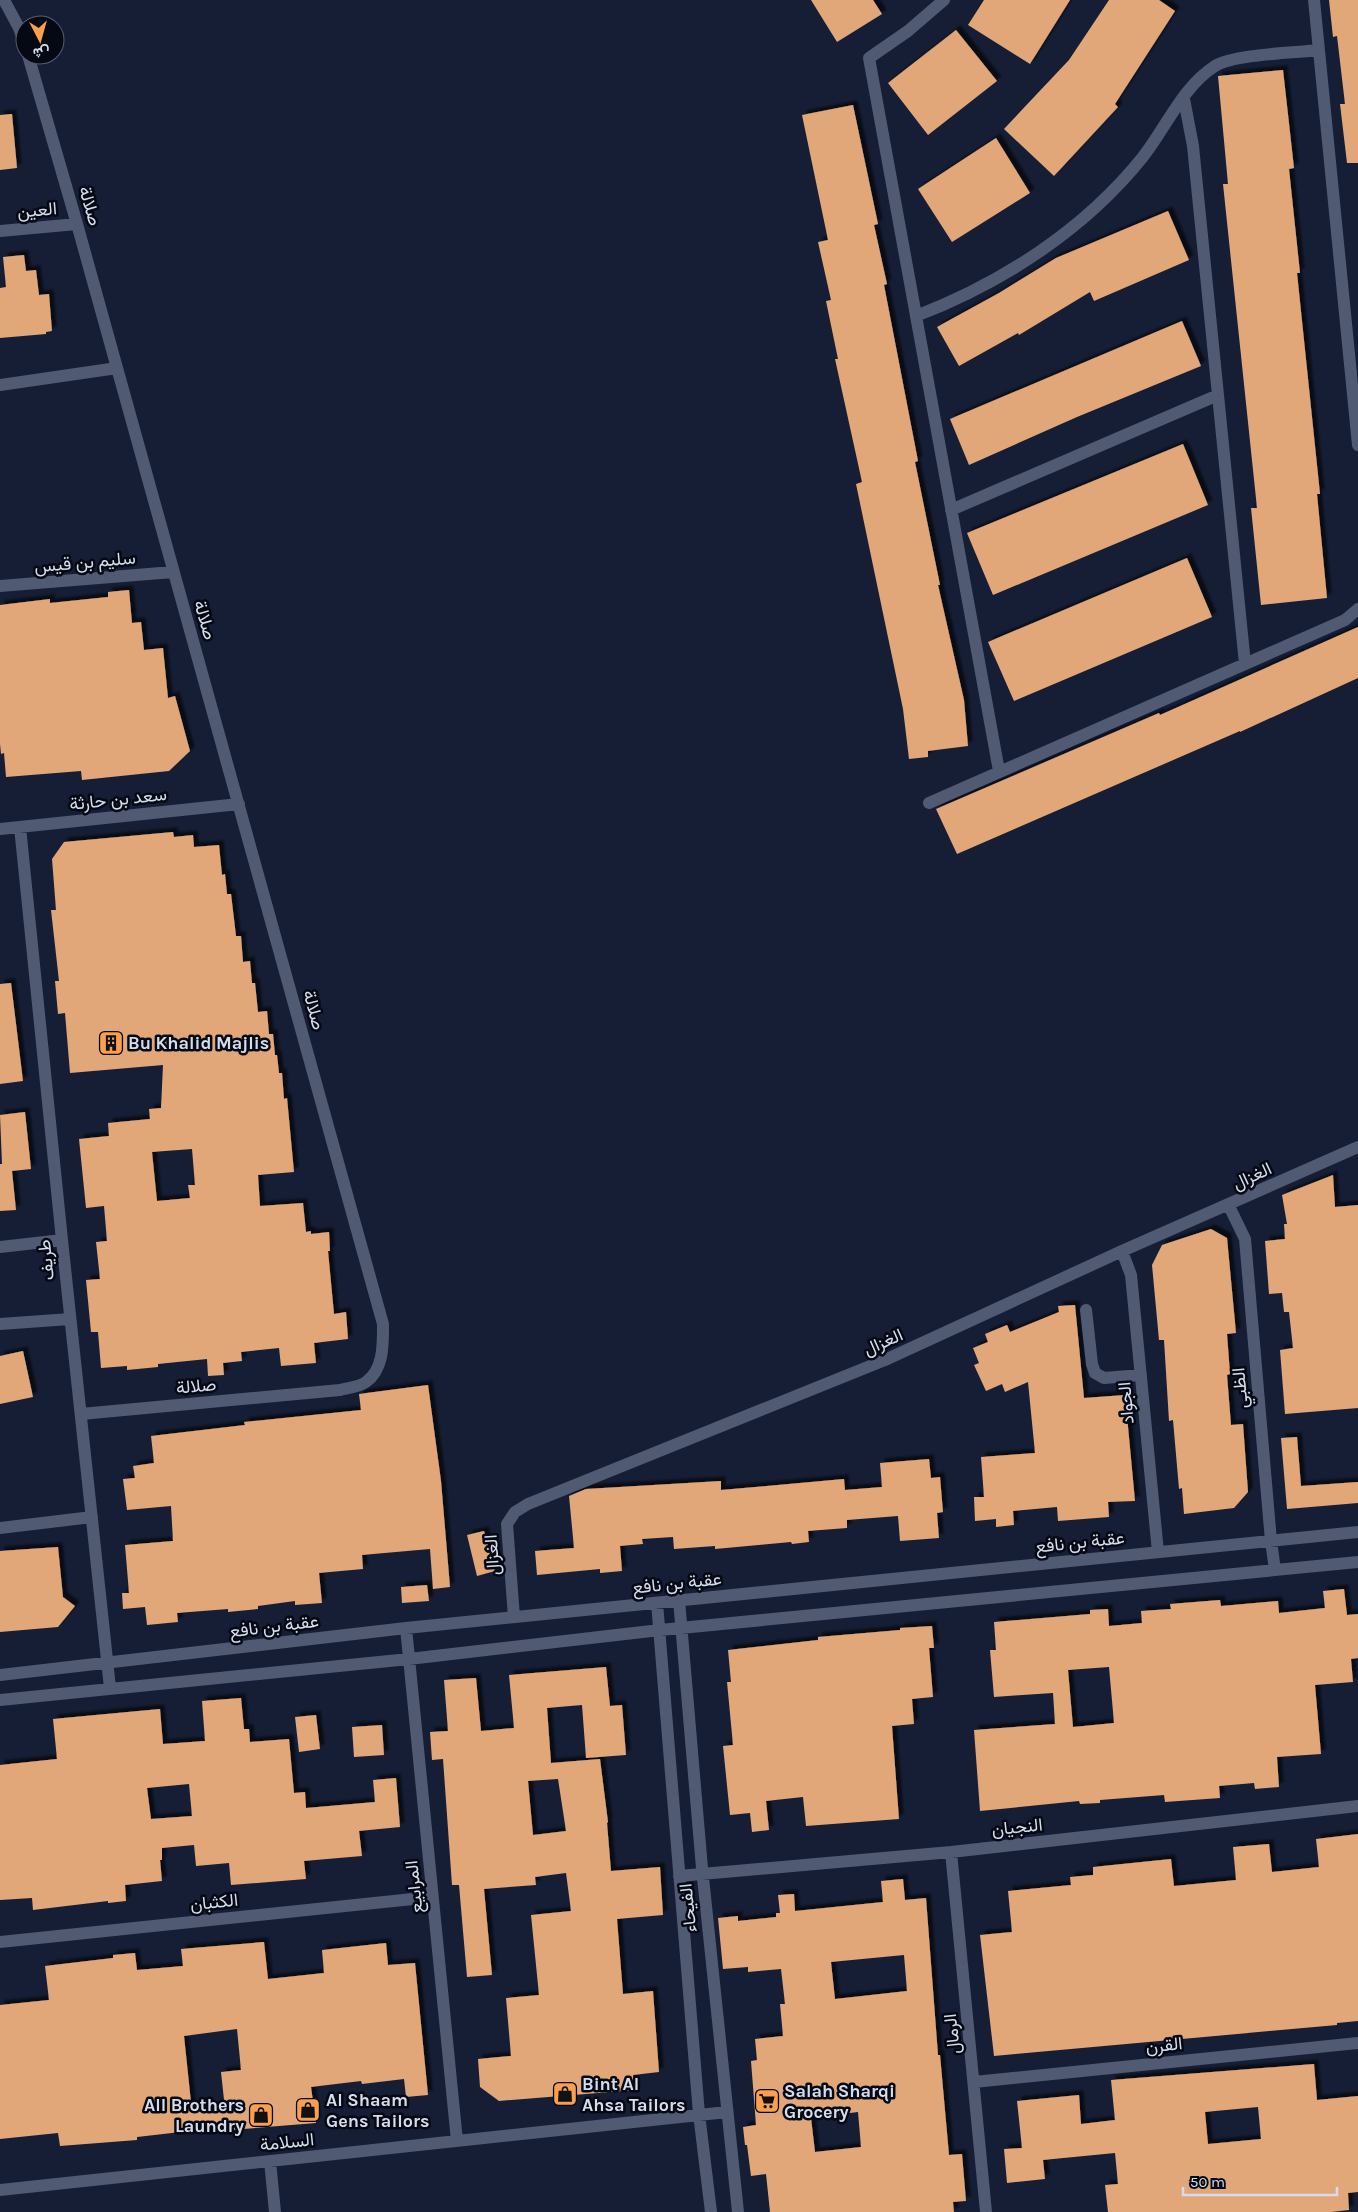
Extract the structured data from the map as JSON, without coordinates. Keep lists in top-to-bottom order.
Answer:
{
  "streets": {
    "street": [
      "صلالة",
      "العين",
      "سليم بن قيس",
      "سعد بن حارثة",
      "الغزال",
      "طريف",
      "الظبي",
      "الجواد",
      "عقبة بن نافع",
      "النجيان",
      "المرابيع",
      "الكثبان",
      "الفيحاء",
      "الرمال",
      "القرن",
      "السلامة"
    ]
  },
  "crossings": [
    ["صلالة", "العين"],
    ["صلالة", "سليم بن قيس"],
    ["صلالة", "سعد بن حارثة"],
    ["صلالة", "طريف"],
    ["سعد بن حارثة", "طريف"],
    ["الغزال", "الظبي"],
    ["الغزال", "الجواد"],
    ["الغزال", "عقبة بن نافع"],
    ["طريف", "عقبة بن نافع"],
    ["الظبي", "عقبة بن نافع"],
    ["الجواد", "عقبة بن نافع"],
    ["عقبة بن نافع", "المرابيع"],
    ["عقبة بن نافع", "الفيحاء"],
    ["النجيان", "الفيحاء"],
    ["النجيان", "الرمال"],
    ["المرابيع", "الكثبان"],
    ["المرابيع", "السلامة"],
    ["الفيحاء", "السلامة"],
    ["الرمال", "القرن"]
  ],
  "places": {
    "building": ["Bu Khalid Majlis"],
    "shop": ["Bint Al Ahsa Tailors", "Al Shaam Gens Tailors", "All Brothers Laundry"],
    "supermarket": ["Salah Sharqi Grocery"]
  },
  "scale_bar": "50 m",
  "north": "bottom"
}
